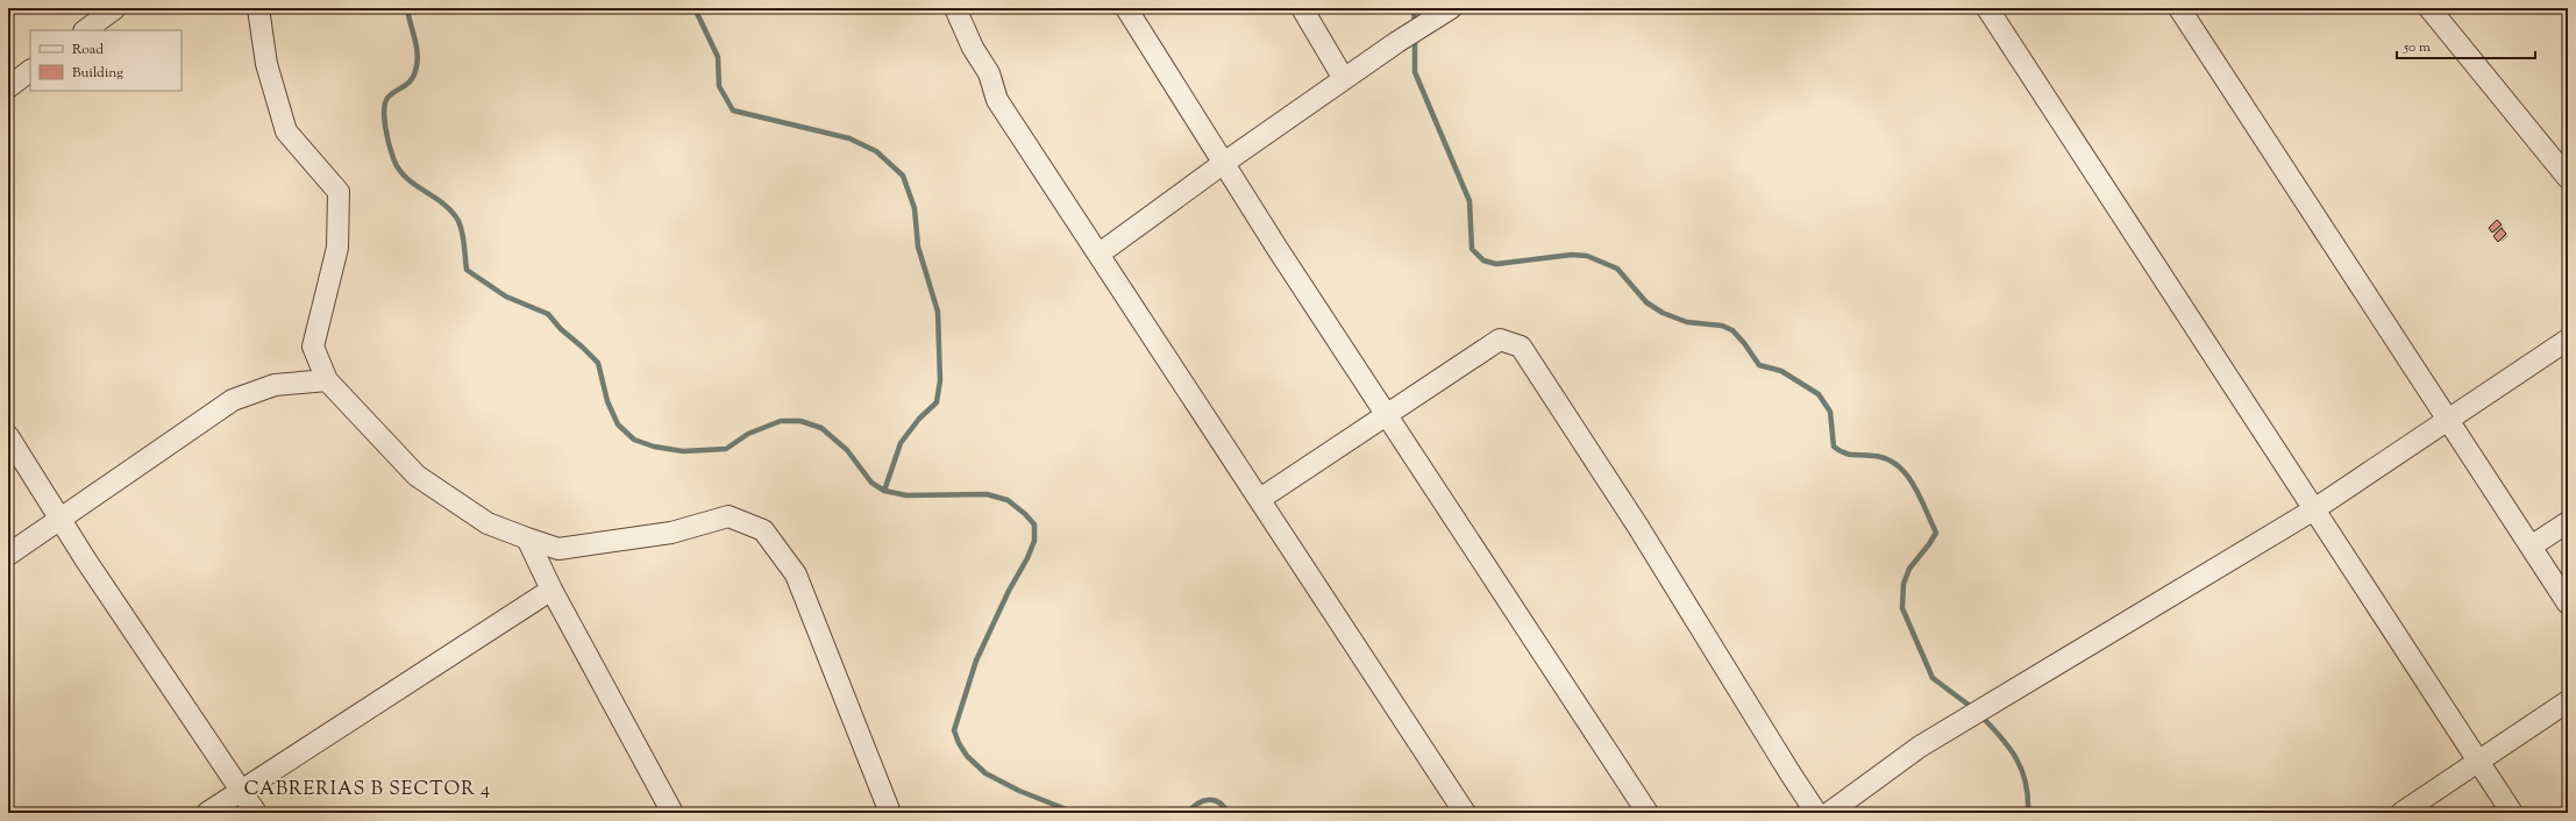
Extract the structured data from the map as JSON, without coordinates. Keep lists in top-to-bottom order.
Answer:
{
  "districts": ["CABRERIAS B SECTOR 4"],
  "legend": ["Road", "Building"],
  "scale_bar": "50 m"
}
